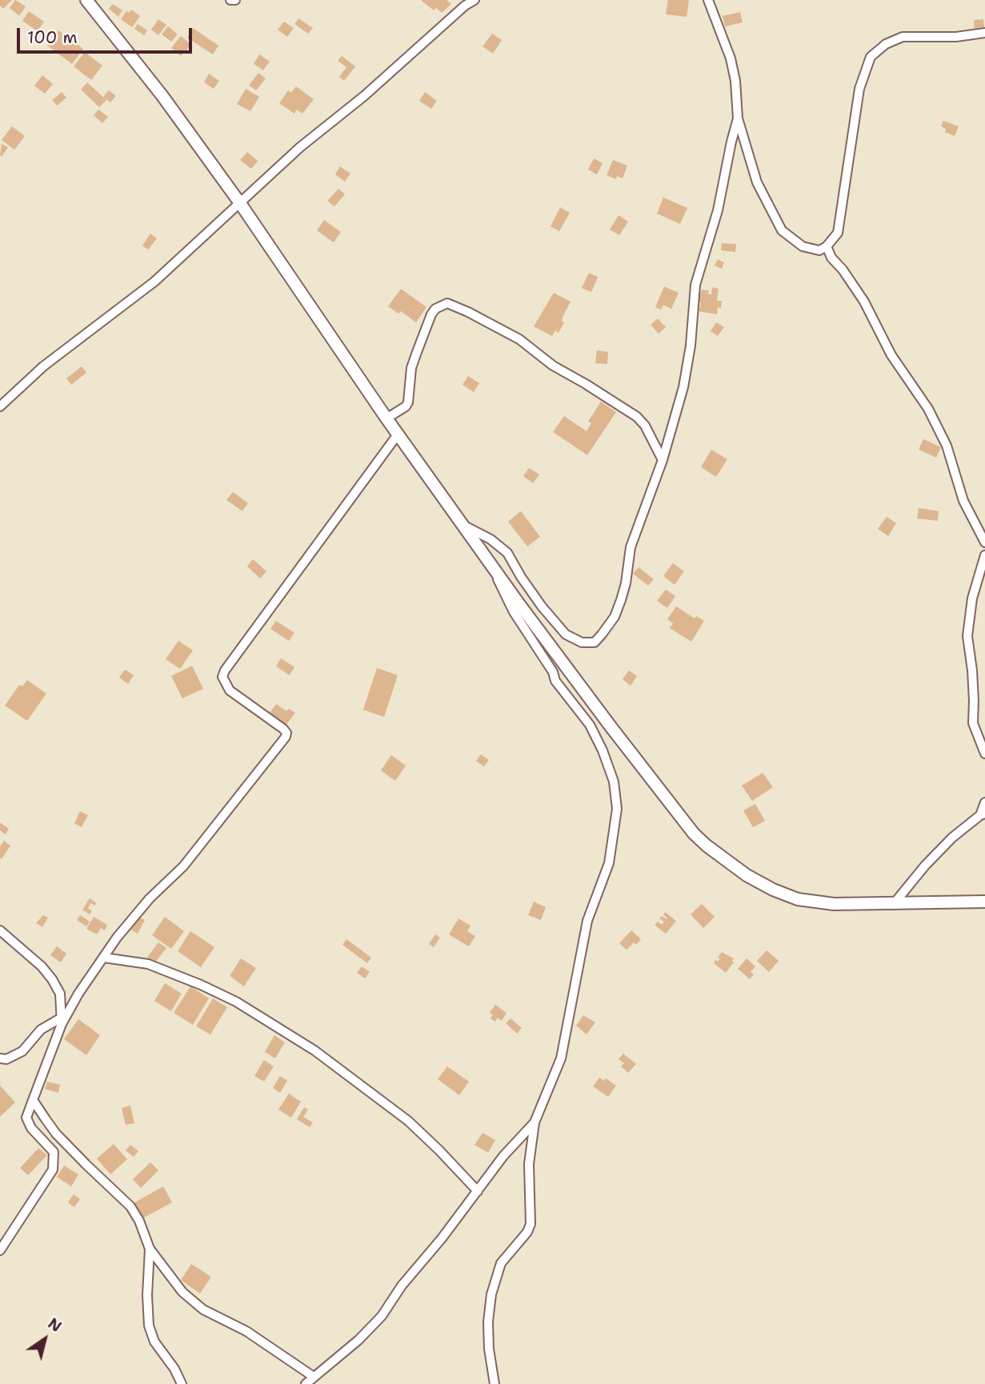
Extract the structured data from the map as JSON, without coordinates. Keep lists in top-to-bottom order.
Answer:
{
  "scale_bar": "100 m",
  "north": "top right"
}
